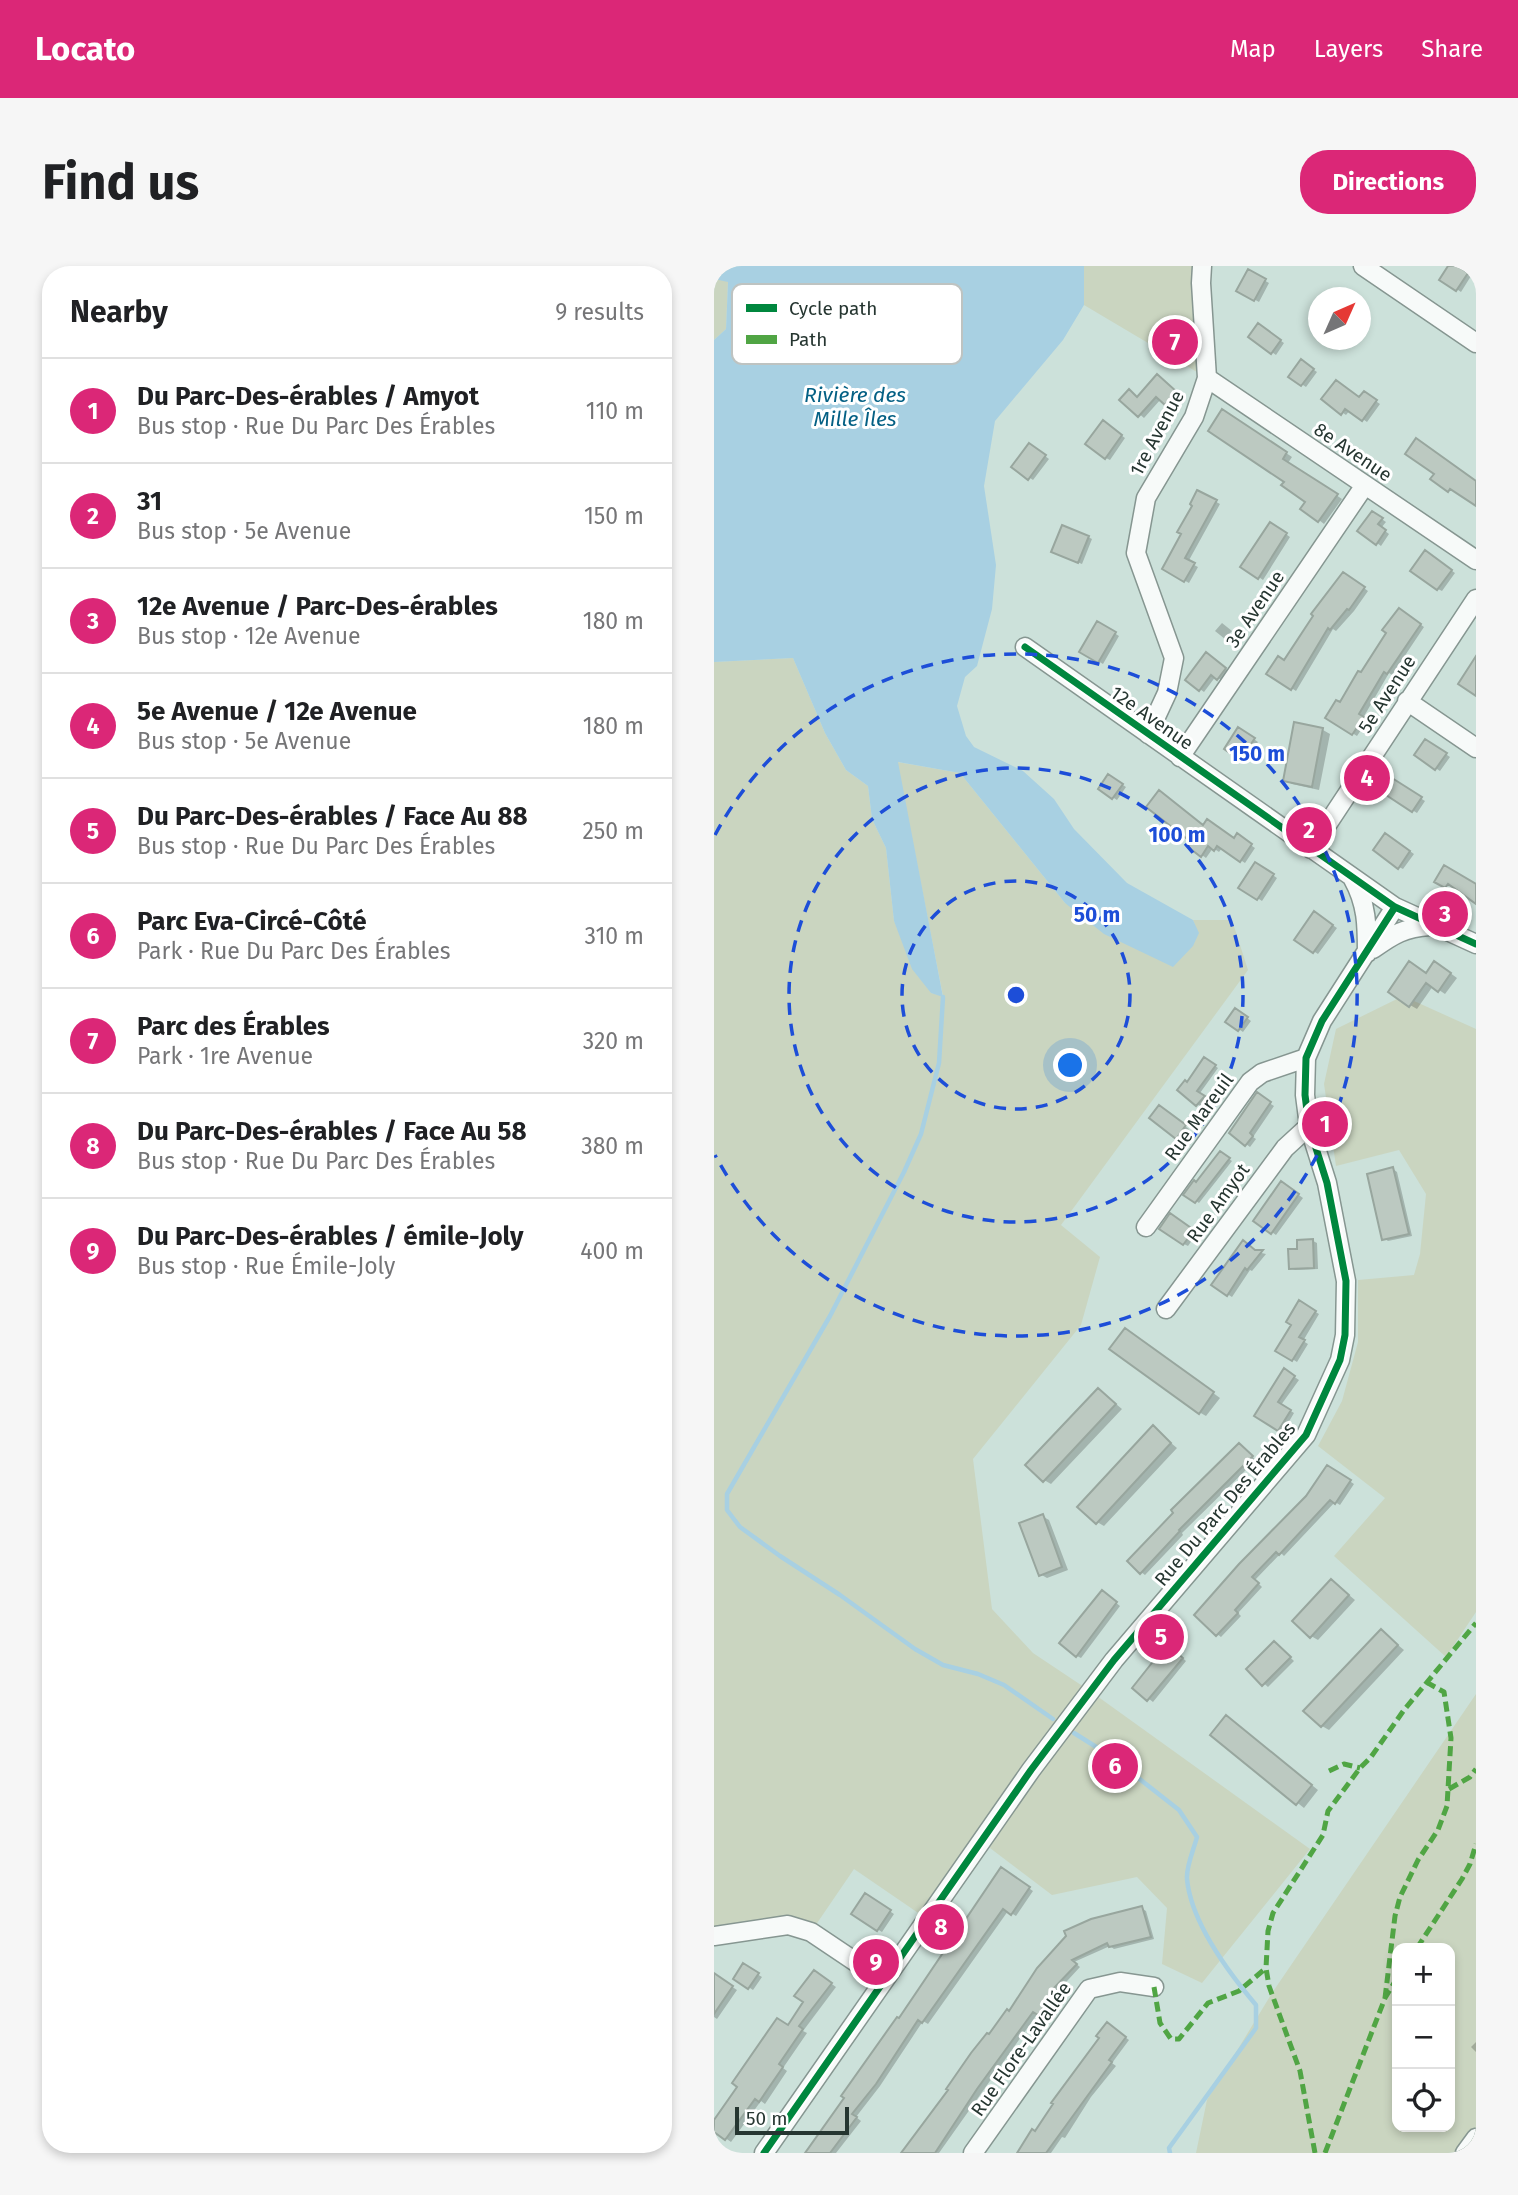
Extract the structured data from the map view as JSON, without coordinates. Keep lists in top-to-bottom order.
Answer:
{
  "streets": {
    "street": [
      "1re Avenue",
      "8e Avenue",
      "3e Avenue",
      "5e Avenue",
      "12e Avenue",
      "Rue Mareuil",
      "Rue Amyot",
      "Rue Du Parc Des Érables",
      "Rue Flore-Lavallée"
    ]
  },
  "crossings": [
    ["1re Avenue", "8e Avenue"],
    ["1re Avenue", "12e Avenue"],
    ["8e Avenue", "3e Avenue"],
    ["3e Avenue", "12e Avenue"],
    ["5e Avenue", "12e Avenue"],
    ["12e Avenue", "Rue Du Parc Des Érables"],
    ["Rue Mareuil", "Rue Du Parc Des Érables"],
    ["Rue Amyot", "Rue Du Parc Des Érables"]
  ],
  "water": ["Rivière des Mille Îles"],
  "legend": ["Cycle path", "Path"],
  "scale_bar": "50 m",
  "north": "top right",
  "page": {
    "header": "Locato",
    "nav": ["Map", "Layers", "Share"],
    "buttons": "Directions",
    "title": "Find us",
    "heading": ["Nearby", "9 results"],
    "pins": [
      "7",
      "4",
      "2",
      "3",
      "1",
      "5",
      "6",
      "8",
      "9"
    ],
    "list": [
      {
        "mark": "1",
        "name": "Du Parc-Des-érables / Amyot",
        "note": "Bus stop · Rue Du Parc Des Érables",
        "value": "110 m"
      },
      {
        "mark": "2",
        "name": "31",
        "note": "Bus stop · 5e Avenue",
        "value": "150 m"
      },
      {
        "mark": "3",
        "name": "12e Avenue / Parc-Des-érables",
        "note": "Bus stop · 12e Avenue",
        "value": "180 m"
      },
      {
        "mark": "4",
        "name": "5e Avenue / 12e Avenue",
        "note": "Bus stop · 5e Avenue",
        "value": "180 m"
      },
      {
        "mark": "5",
        "name": "Du Parc-Des-érables / Face Au 88",
        "note": "Bus stop · Rue Du Parc Des Érables",
        "value": "250 m"
      },
      {
        "mark": "6",
        "name": "Parc Eva-Circé-Côté",
        "note": "Park · Rue Du Parc Des Érables",
        "value": "310 m"
      },
      {
        "mark": "7",
        "name": "Parc des Érables",
        "note": "Park · 1re Avenue",
        "value": "320 m"
      },
      {
        "mark": "8",
        "name": "Du Parc-Des-érables / Face Au 58",
        "note": "Bus stop · Rue Du Parc Des Érables",
        "value": "380 m"
      },
      {
        "mark": "9",
        "name": "Du Parc-Des-érables / émile-Joly",
        "note": "Bus stop · Rue Émile-Joly",
        "value": "400 m"
      }
    ],
    "map_buttons": ["+", "−"],
    "scale": "50 m"
  },
  "rings": ["150 m", "100 m", "50 m"]
}
